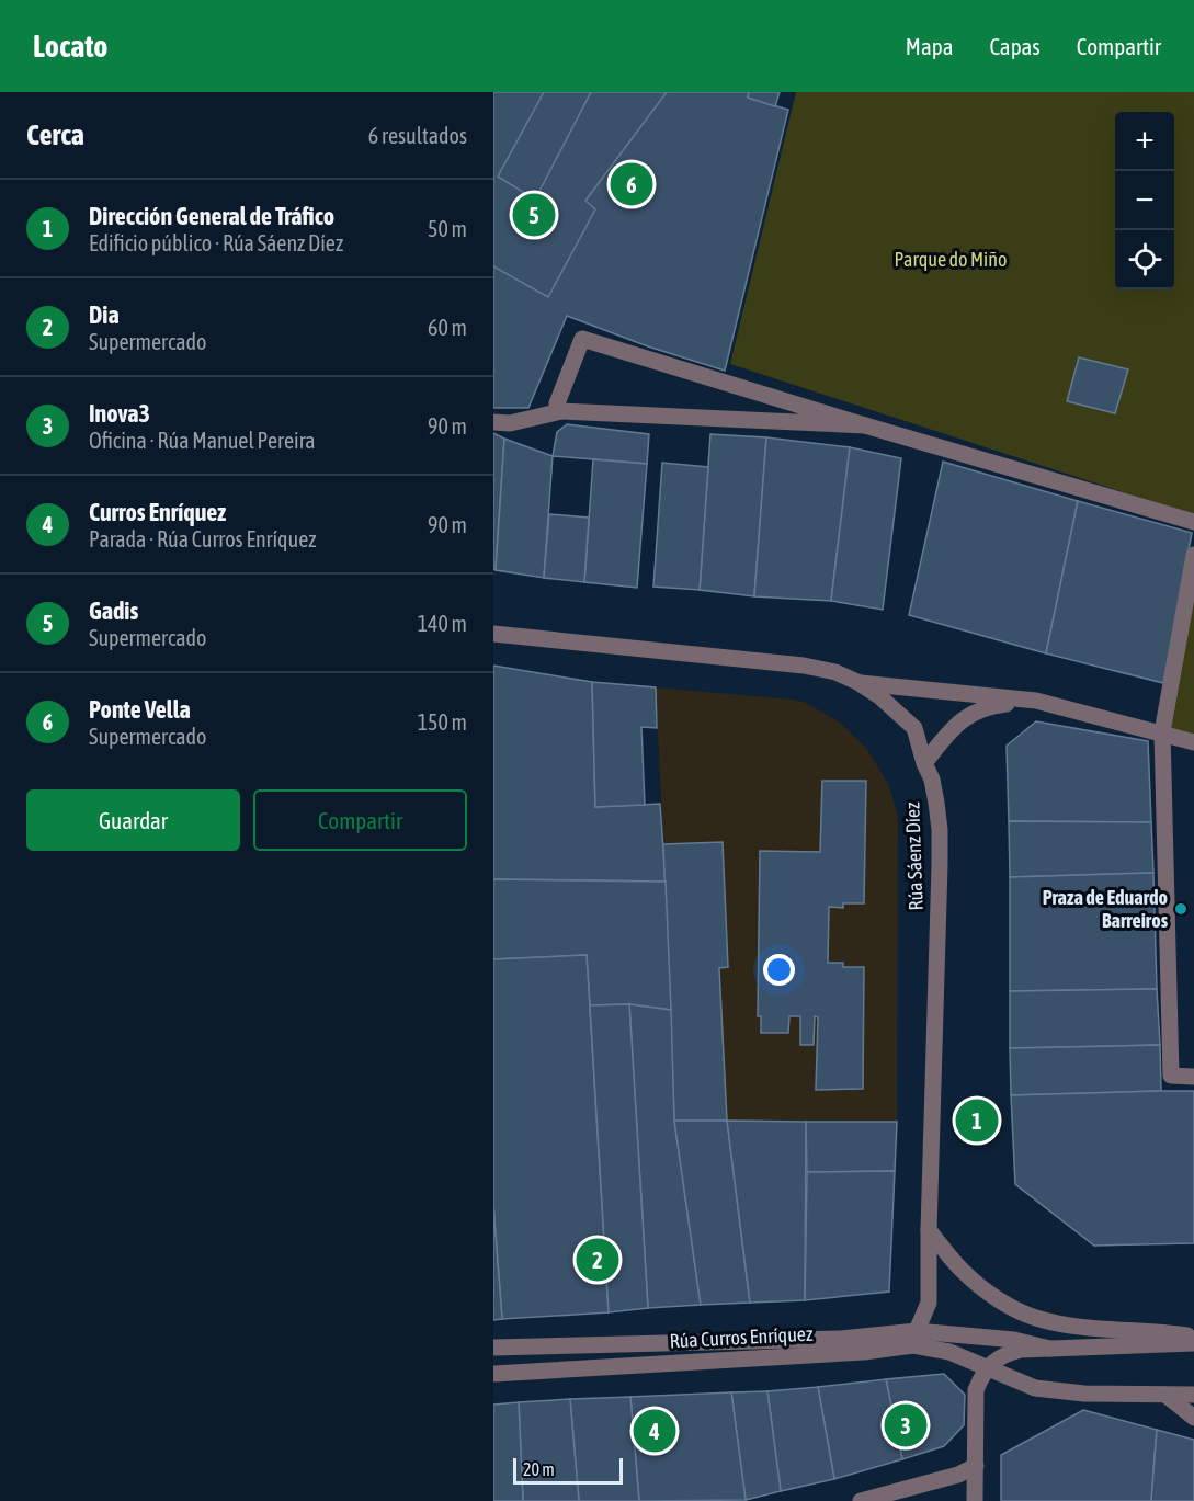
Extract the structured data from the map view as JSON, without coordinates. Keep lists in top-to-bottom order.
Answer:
{
  "streets": {
    "street": ["Rúa Sáenz Díez", "Rúa Curros Enríquez"]
  },
  "crossings": [
    ["Rúa Sáenz Díez", "Rúa Curros Enríquez"]
  ],
  "parks": ["Parque do Miño"],
  "places": ["Praza de Eduardo Barreiros"],
  "scale_bar": "20 m",
  "page": {
    "header": "Locato",
    "nav": ["Mapa", "Capas", "Compartir"],
    "heading": ["Cerca", "6 resultados"],
    "map_buttons": ["+", "−"],
    "pins": [
      "6",
      "5",
      "1",
      "2",
      "3",
      "4"
    ],
    "list": [
      {
        "mark": "1",
        "name": "Dirección General de Tráfico",
        "note": "Edificio público · Rúa Sáenz Díez",
        "value": "50 m"
      },
      {
        "mark": "2",
        "name": "Dia",
        "note": "Supermercado",
        "value": "60 m"
      },
      {
        "mark": "3",
        "name": "Inova3",
        "note": "Oficina · Rúa Manuel Pereira",
        "value": "90 m"
      },
      {
        "mark": "4",
        "name": "Curros Enríquez",
        "note": "Parada · Rúa Curros Enríquez",
        "value": "90 m"
      },
      {
        "mark": "5",
        "name": "Gadis",
        "note": "Supermercado",
        "value": "140 m"
      },
      {
        "mark": "6",
        "name": "Ponte Vella",
        "note": "Supermercado",
        "value": "150 m"
      }
    ],
    "buttons": ["Guardar", "Compartir"],
    "scale": "20 m"
  }
}
